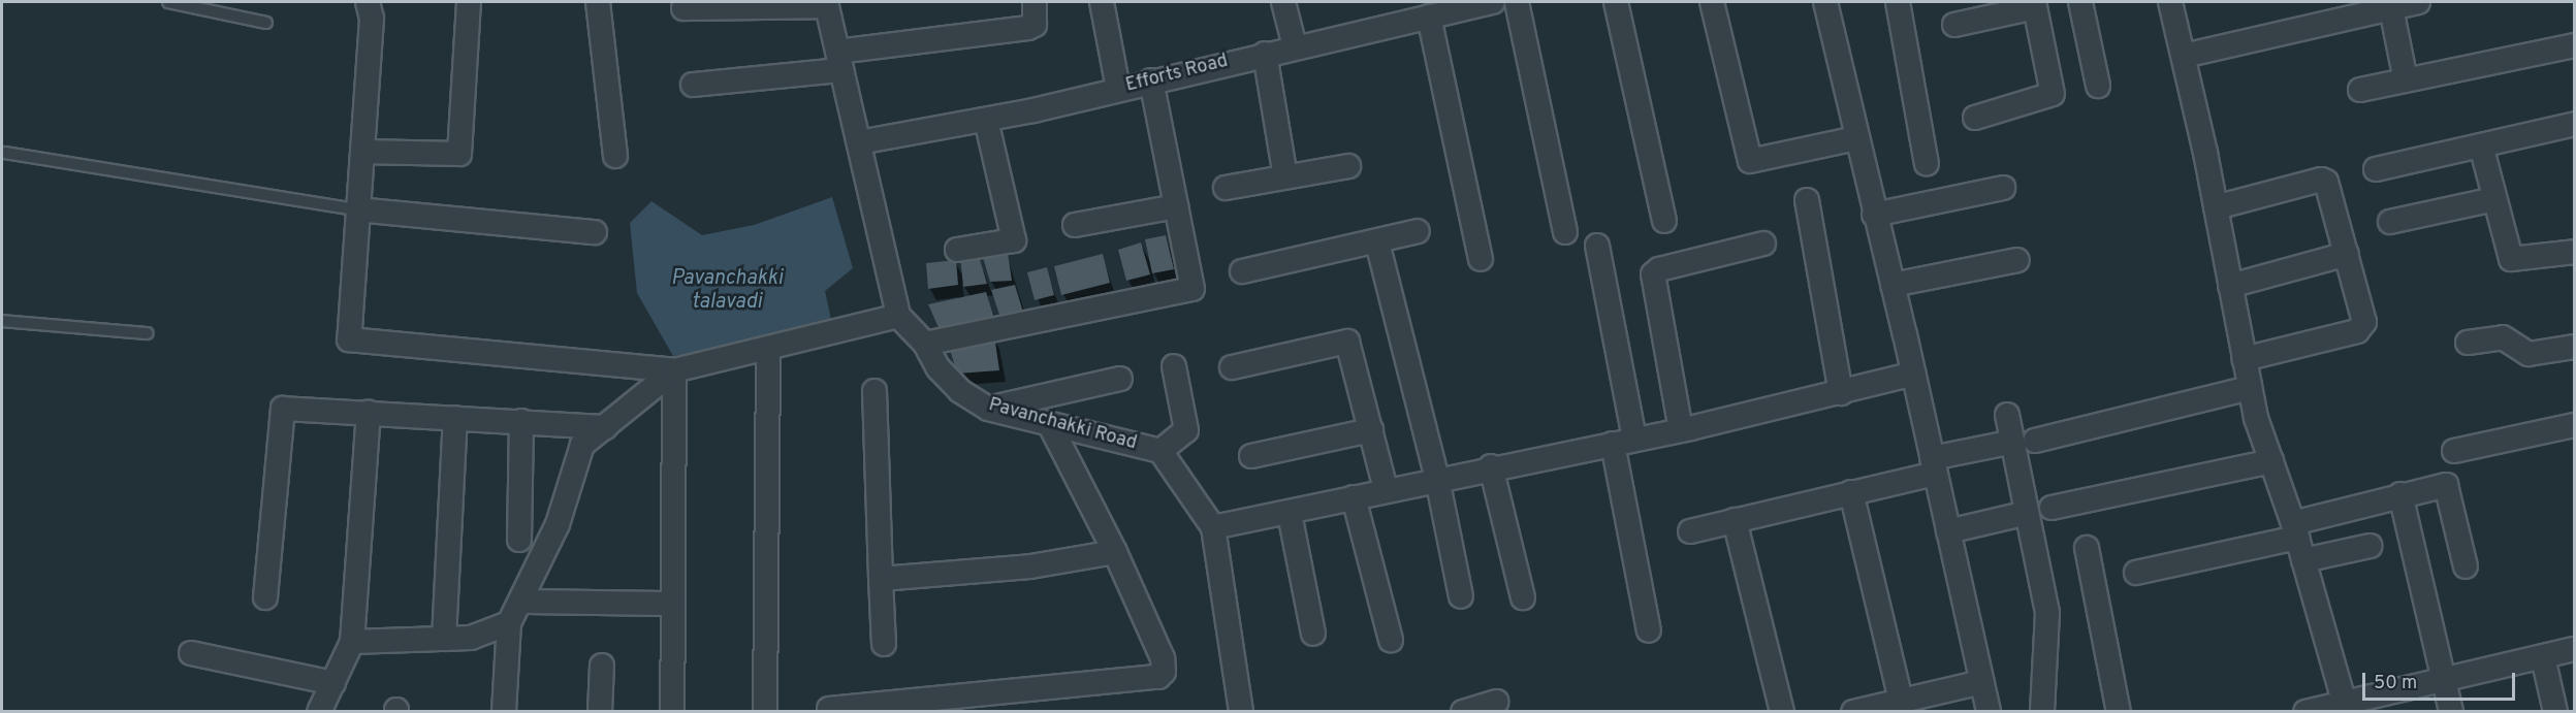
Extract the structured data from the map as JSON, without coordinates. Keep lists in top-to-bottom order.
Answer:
{
  "streets": {
    "street": ["Efforts Road", "Pavanchakki Road"]
  },
  "crossings": [
    ["Efforts Road", "Pavanchakki Road"]
  ],
  "water": ["Pavanchakki talavadi"],
  "scale_bar": "50 m"
}
